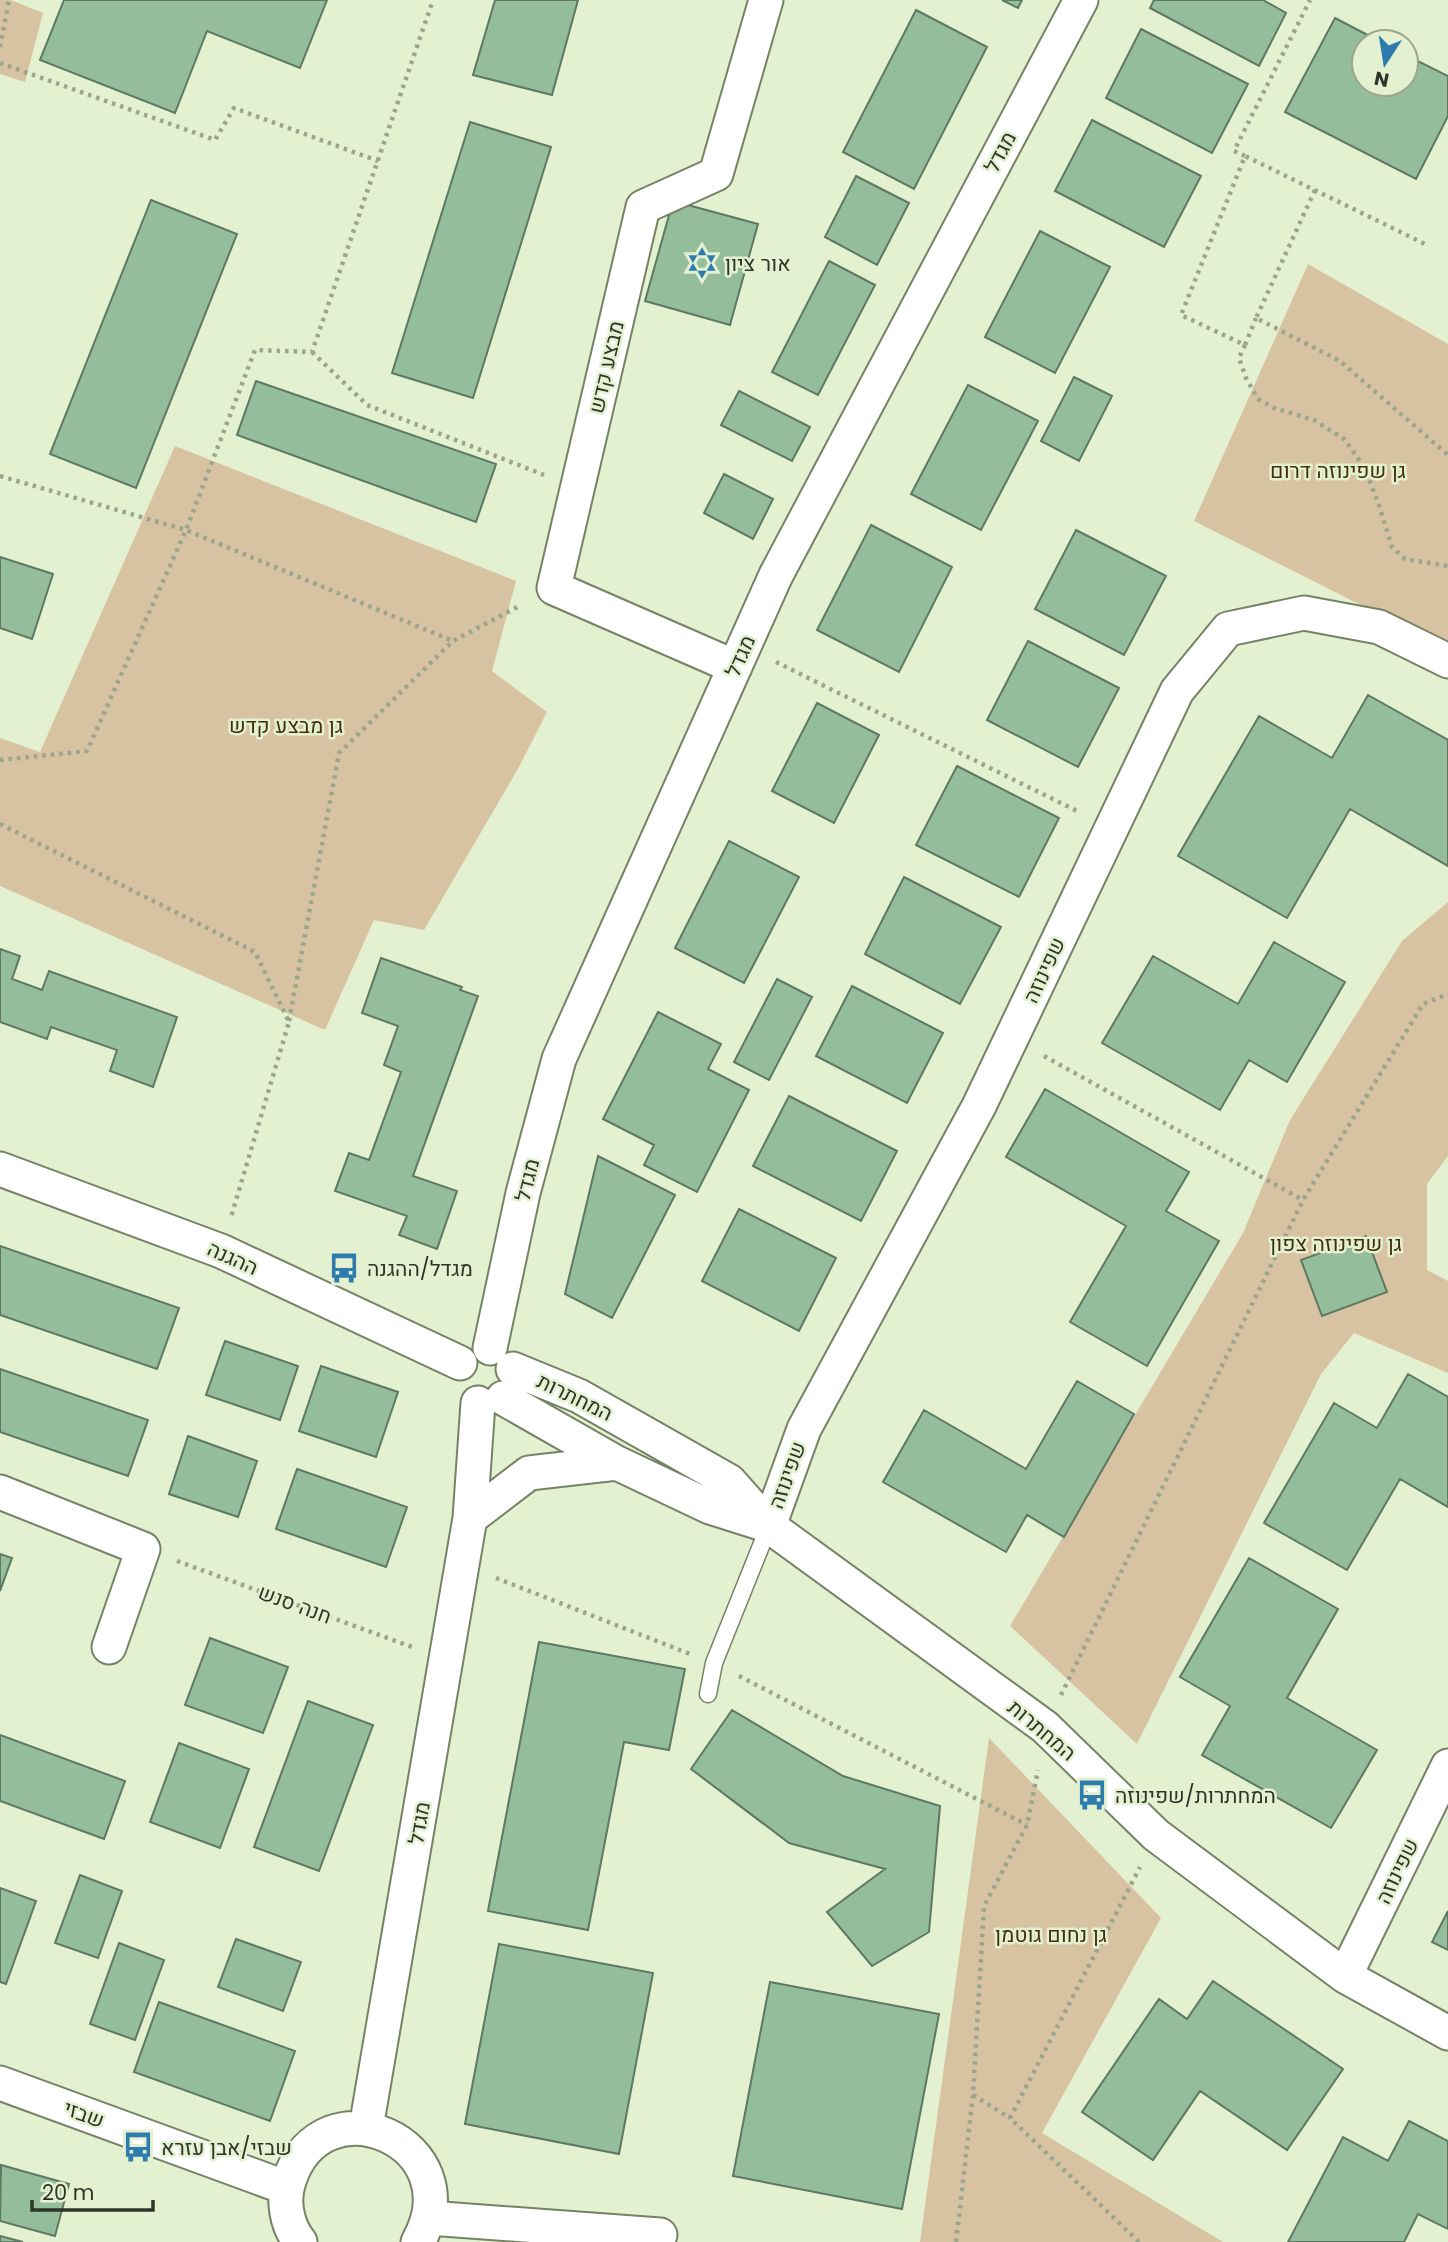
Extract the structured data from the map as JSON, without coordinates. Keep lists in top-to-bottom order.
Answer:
{
  "streets": {
    "street": [
      "מגדל",
      "מבצע קדש",
      "שפינוזה",
      "ההגנה",
      "המחתרות",
      "שבזי"
    ],
    "path": ["חנה סנש"]
  },
  "crossings": [
    ["מגדל", "המחתרות"],
    ["מגדל", "חנה סנש"],
    ["שפינוזה", "המחתרות"]
  ],
  "parks": [
    "גן שפינוזה דרום",
    "גן מבצע קדש",
    "גן שפינוזה צפון",
    "גן נחום גוטמן"
  ],
  "places": {
    "synagogue": ["אור ציון"],
    "bus stop": ["מגדל/ההגנה", "המחתרות/שפינוזה", "שבזי/אבן עזרא"]
  },
  "scale_bar": "20 m",
  "north": "bottom"
}
